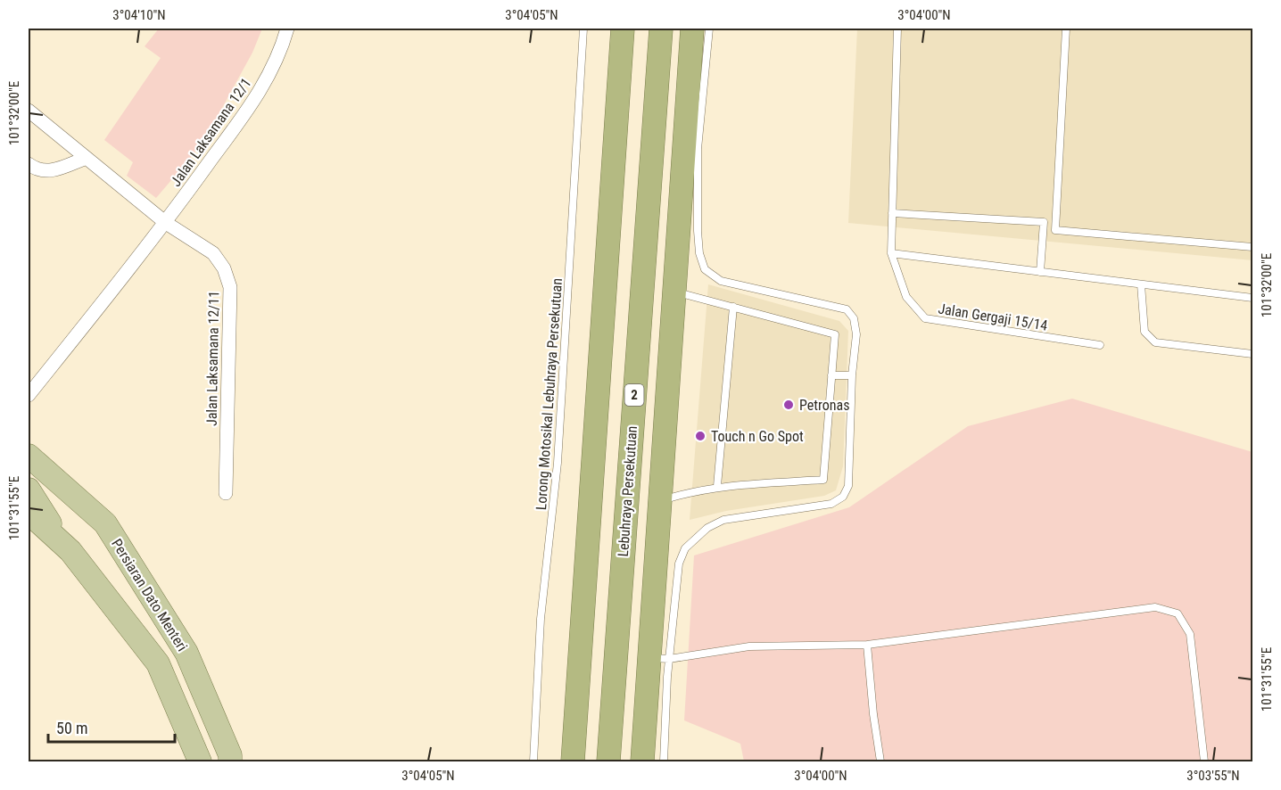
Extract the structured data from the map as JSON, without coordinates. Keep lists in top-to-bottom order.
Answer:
{
  "streets": {
    "highway": ["2", "Lebuhraya Persekutuan"],
    "main road": ["Persiaran Dato Menteri"],
    "street": ["Jalan Laksamana 12/1", "Jalan Laksamana 12/11"],
    "lane": ["Jalan Gergaji 15/14", "Lorong Motosikal Lebuhraya Persekutuan"]
  },
  "crossings": [
    ["Jalan Laksamana 12/1", "Jalan Laksamana 12/11"]
  ],
  "places": ["Petronas", "Touch n Go Spot"],
  "scale_bar": "50 m",
  "coordinates": [
    "3°04'10\"N",
    "3°04'05\"N",
    "3°04'00\"N",
    "101°32'00\"E",
    "101°31'55\"E",
    "3°03'55\"N"
  ]
}
